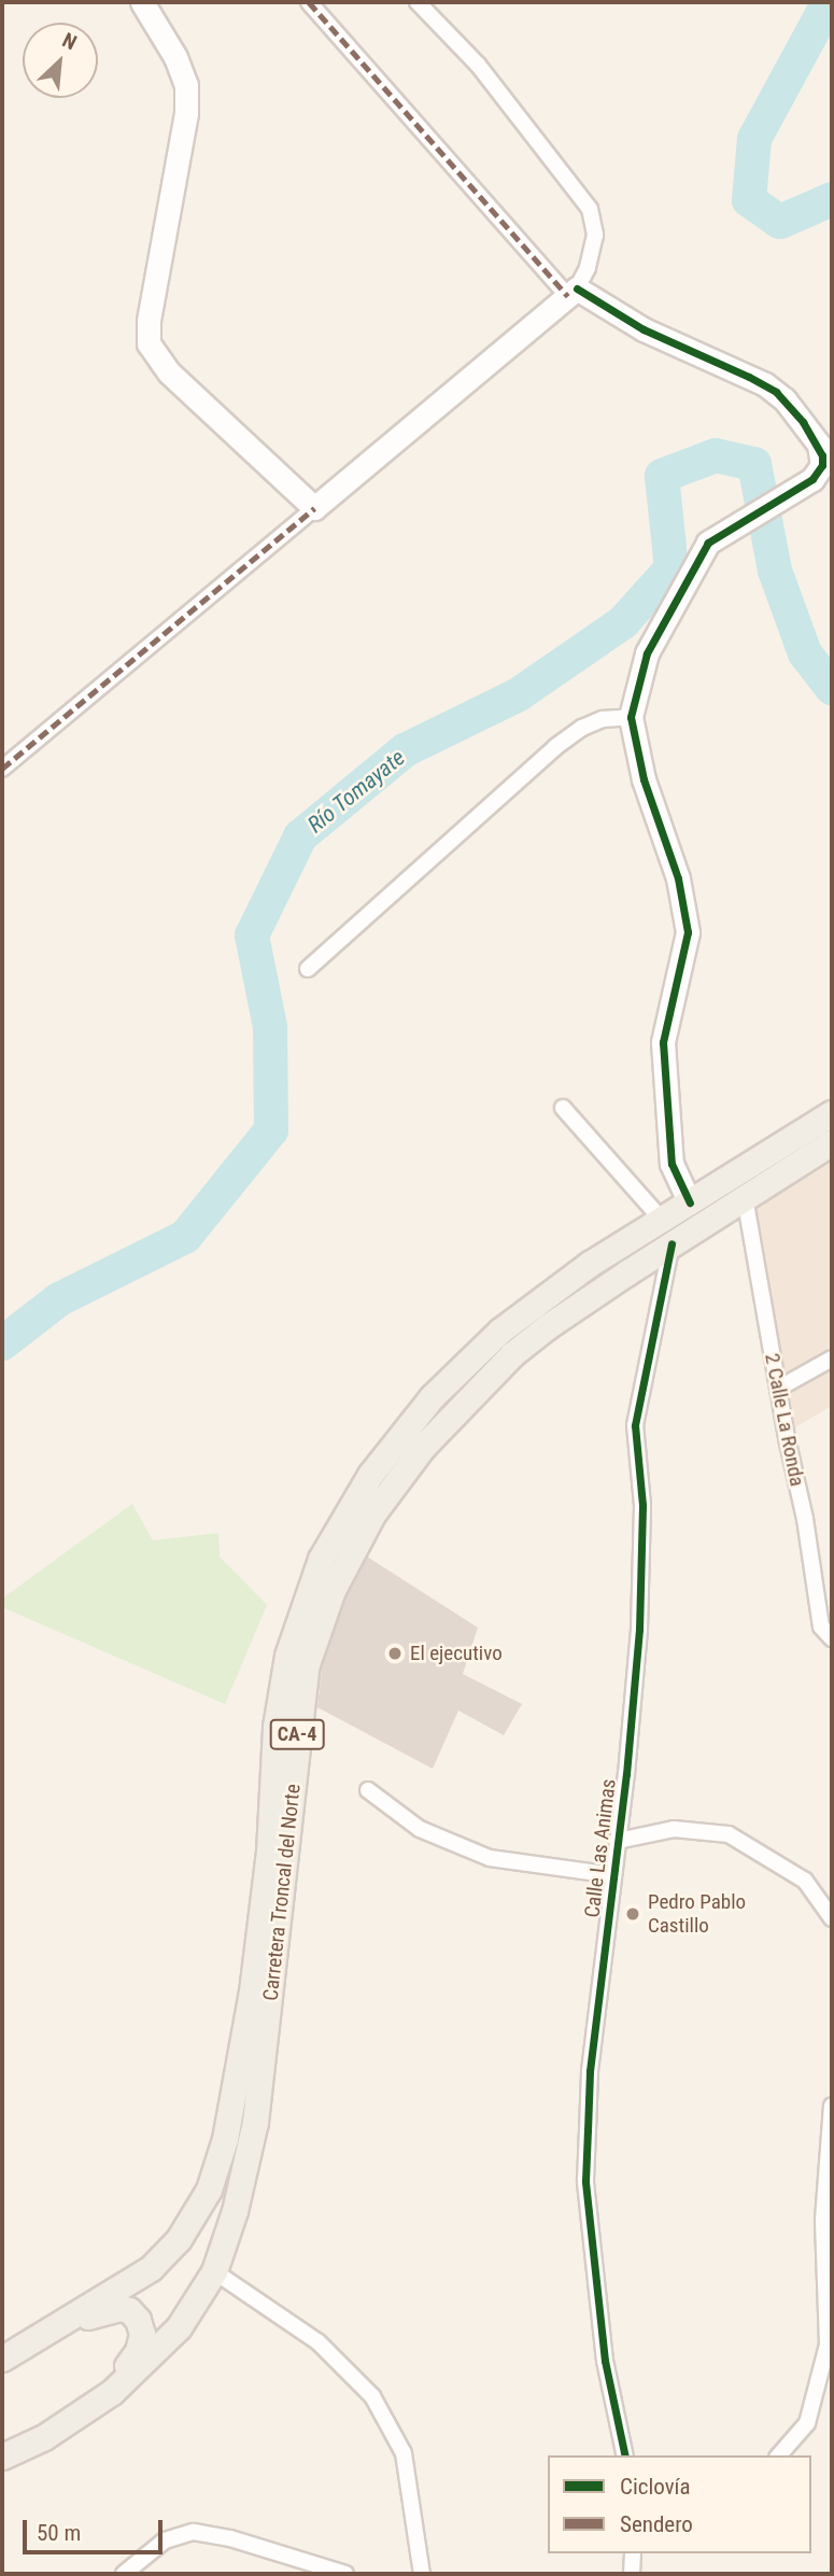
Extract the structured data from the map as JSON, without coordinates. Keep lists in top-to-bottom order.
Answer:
{
  "streets": {
    "main road": ["CA-4", "Carretera Troncal del Norte"],
    "street": ["2 Calle La Ronda", "Calle Las Animas"]
  },
  "crossings": [
    ["2 Calle La Ronda", "Carretera Troncal del Norte"],
    ["Calle Las Animas", "Carretera Troncal del Norte"]
  ],
  "water": ["Río Tomayate"],
  "places": ["El ejecutivo", "Pedro Pablo Castillo"],
  "legend": ["Ciclovía", "Sendero"],
  "scale_bar": "50 m",
  "north": "top right"
}
